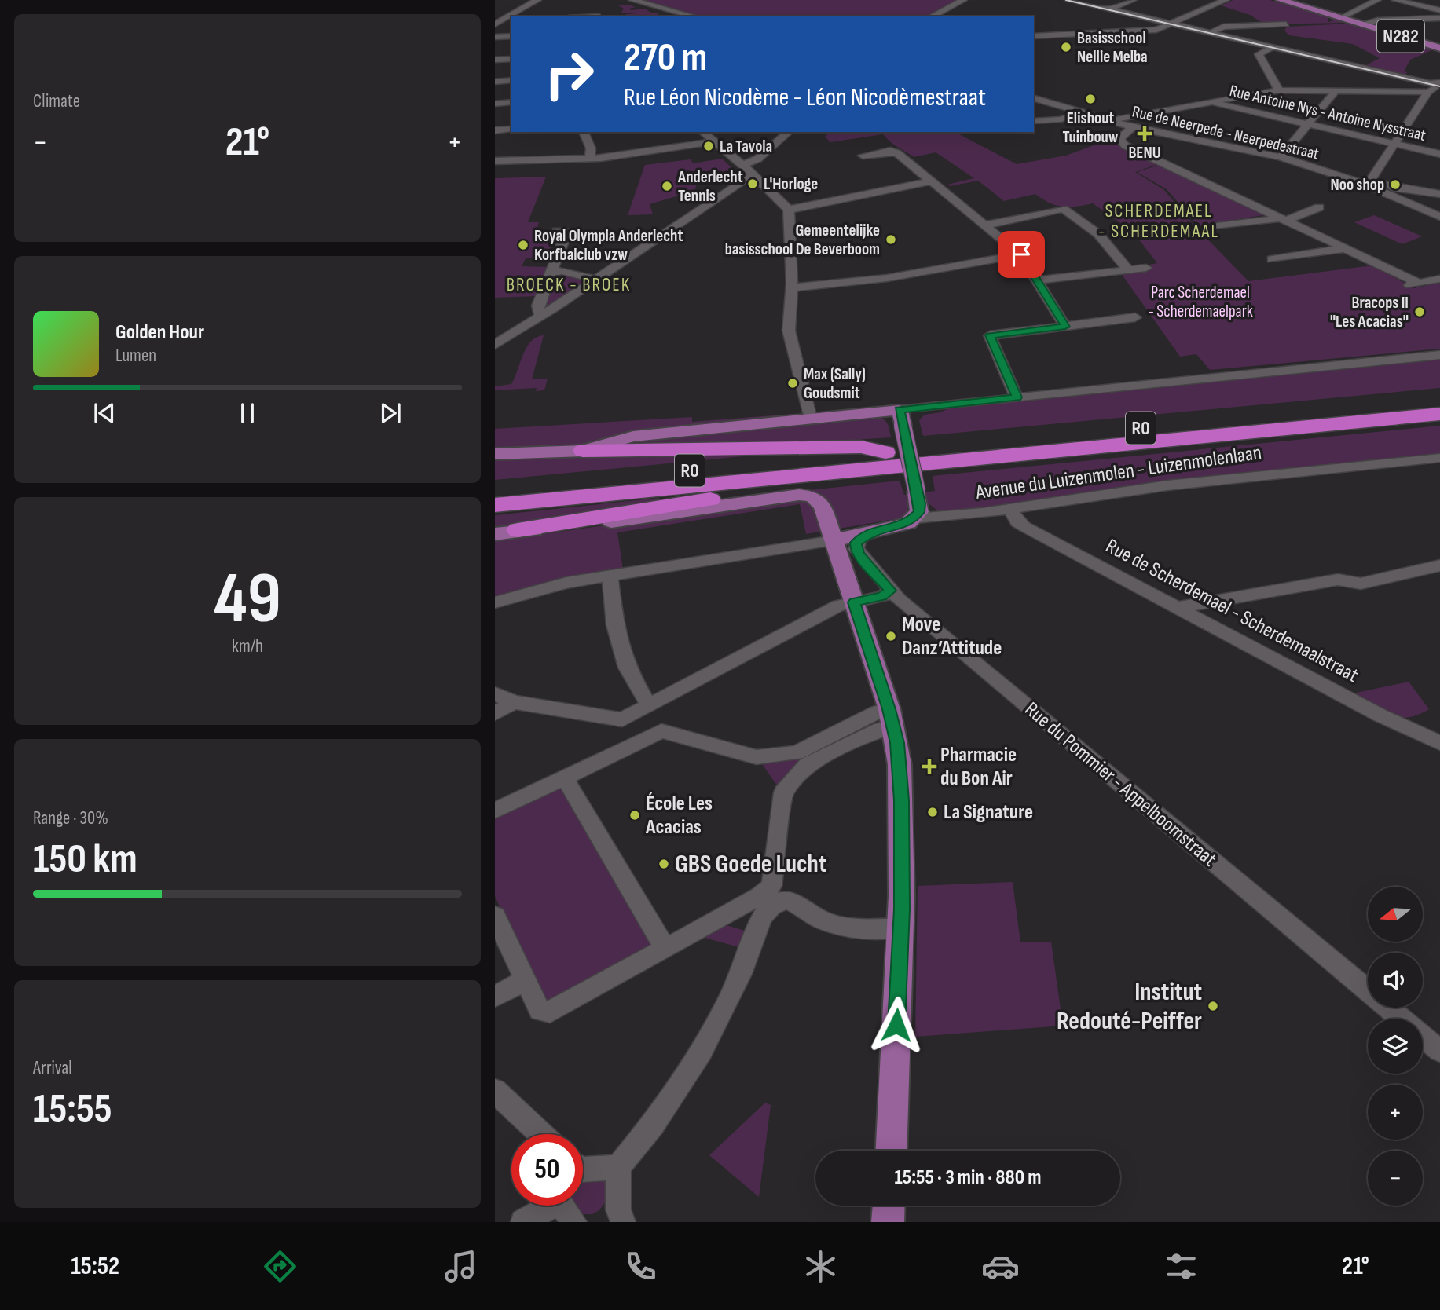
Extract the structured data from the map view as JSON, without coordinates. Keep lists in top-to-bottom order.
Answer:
{
  "streets": {
    "highway": ["R0"],
    "main road": ["N282"],
    "street": [
      "Rue Antoine Nys - Antoine Nysstraat",
      "Rue de Neerpede - Neerpedestraat",
      "Avenue du Luizenmolen - Luizenmolenlaan",
      "Rue de Scherdemael - Scherdemaalstraat",
      "Rue du Pommier - Appelboomstraat"
    ]
  },
  "crossings": [
    ["Avenue du Luizenmolen - Luizenmolenlaan", "Rue de Scherdemael - Scherdemaalstraat"]
  ],
  "districts": ["SCHERDEMAEL - SCHERDEMAAL", "BROECK - BROEK"],
  "parks": ["Parc Scherdemael - Scherdemaelpark"],
  "places": {
    "other": [
      "Basisschool Nellie Melba",
      "Elishout Tuinbouw",
      "La Tavola",
      "L'Horloge",
      "Noo shop",
      "Anderlecht Tennis",
      "Gemeentelijke basisschool De Beverboom",
      "Royal Olympia Anderlecht Korfbalclub vzw",
      "Bracops II \"Les Acacias\"",
      "Max (Sally) Goudsmit",
      "Move Danz’Attitude",
      "La Signature",
      "École Les Acacias",
      "GBS Goede Lucht",
      "Institut Redouté-Peiffer"
    ],
    "health": ["BENU", "Pharmacie du Bon Air"]
  },
  "north": "left",
  "page": {
    "tile": [
      "Climate",
      ["49", "km/h"],
      ["Range · 30%", "150 km"],
      ["Arrival", "15:55"]
    ],
    "turn": ["270 m", "Rue Léon Nicodème - Léon Nicodèmestraat"],
    "heat": ["−", "21°", "+"],
    "song": ["Golden Hour", "Lumen"],
    "map_buttons": ["+", "−"],
    "limit": "50",
    "trip": "15:55 · 3 min · 880 m",
    "tabs": ["15:52", "21°"]
  }
}
